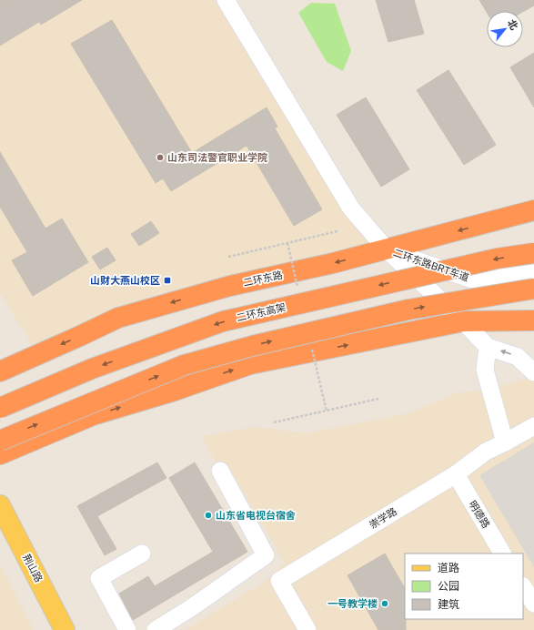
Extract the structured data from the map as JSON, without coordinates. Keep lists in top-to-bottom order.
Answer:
{
  "streets": {
    "highway": ["二环东路", "二环东高架"],
    "main road": ["荆山路"],
    "street": ["二环东路BRT车道", "明德路", "崇学路"]
  },
  "crossings": [
    ["二环东路BRT车道", "二环东路"],
    ["明德路", "崇学路"]
  ],
  "places": {
    "other": ["山东司法警官职业学院", "山东省电视台宿舍", "一号教学楼"],
    "transit": ["山财大燕山校区"]
  },
  "legend": ["道路", "公园", "建筑"],
  "north": "top right"
}
